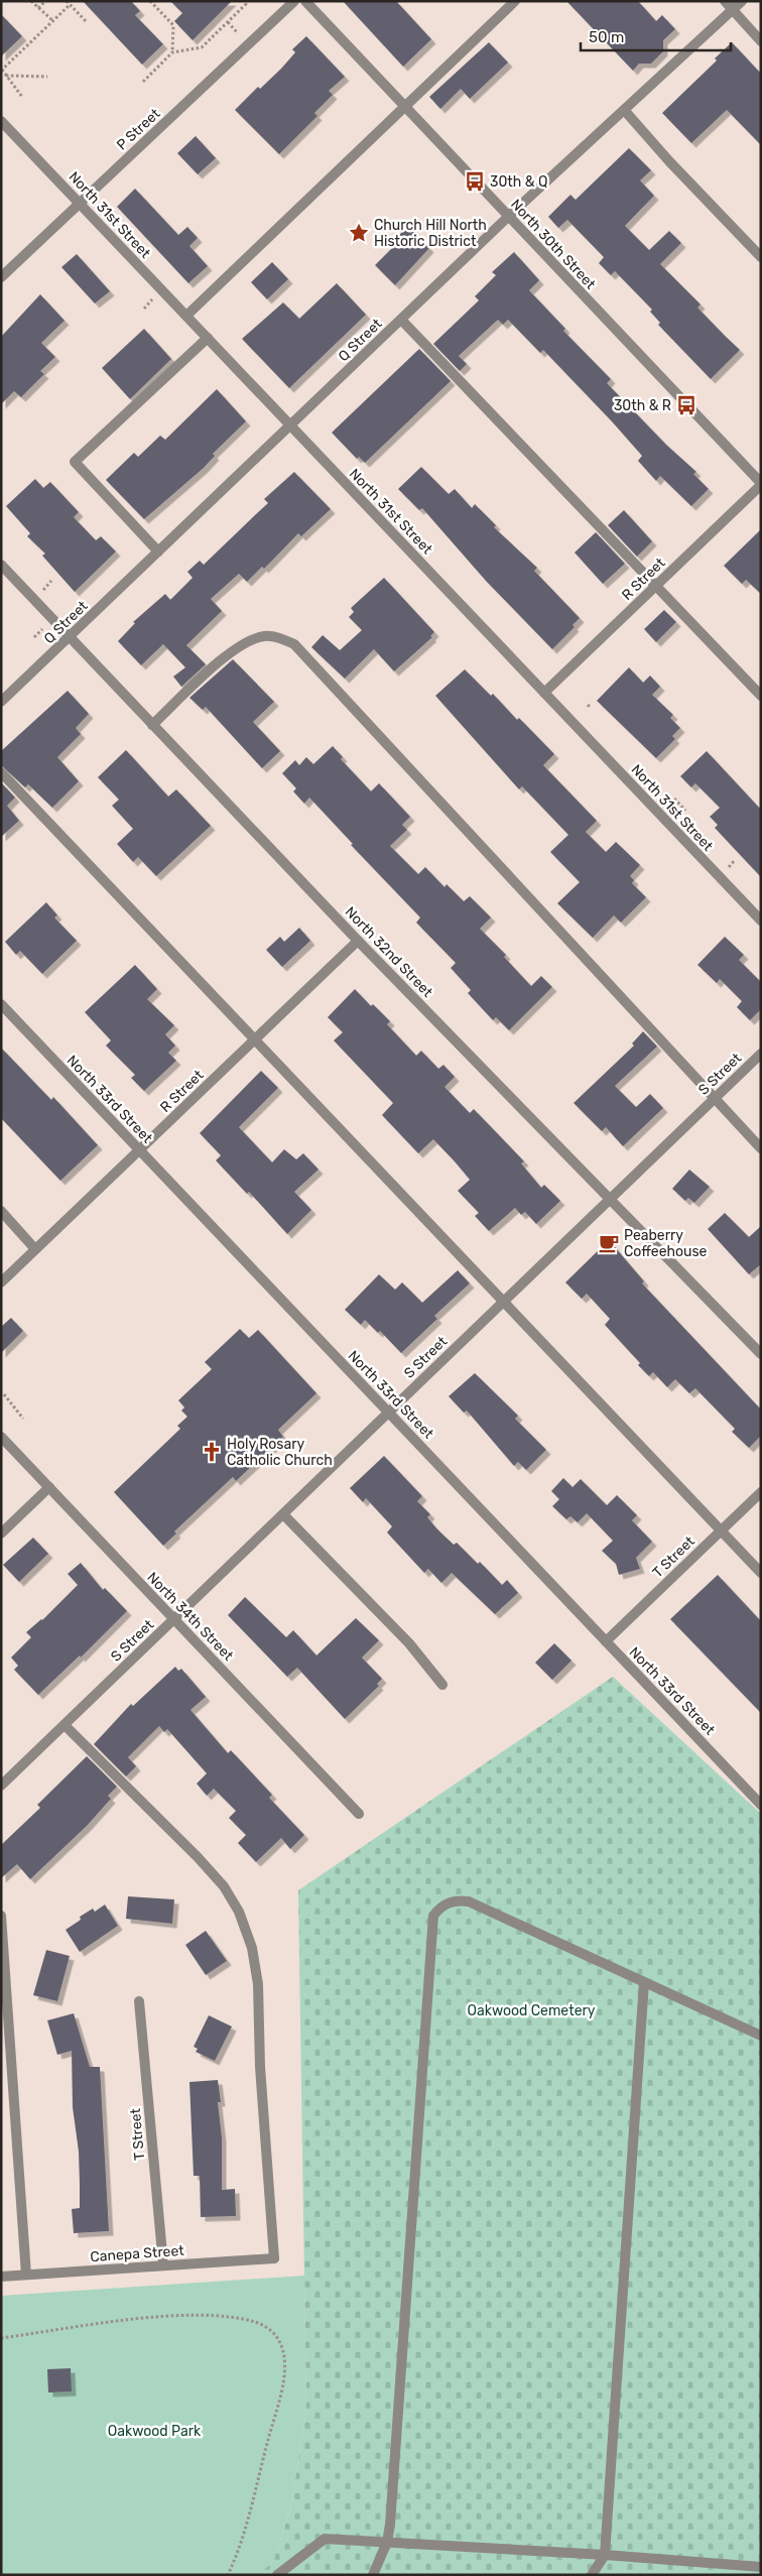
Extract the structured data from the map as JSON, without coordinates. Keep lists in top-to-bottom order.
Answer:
{
  "streets": {
    "street": [
      "P Street",
      "North 31st Street",
      "North 30th Street",
      "Q Street",
      "R Street",
      "North 32nd Street",
      "S Street",
      "North 33rd Street",
      "T Street",
      "North 34th Street",
      "Canepa Street"
    ]
  },
  "crossings": [
    ["P Street", "North 31st Street"],
    ["North 31st Street", "Q Street"],
    ["North 31st Street", "R Street"],
    ["North 30th Street", "Q Street"],
    ["North 30th Street", "R Street"],
    ["Q Street", "North 32nd Street"],
    ["R Street", "North 32nd Street"],
    ["R Street", "North 33rd Street"],
    ["North 32nd Street", "S Street"],
    ["S Street", "North 33rd Street"],
    ["S Street", "North 34th Street"],
    ["S Street", "Canepa Street"],
    ["North 33rd Street", "T Street"],
    ["T Street", "Canepa Street"]
  ],
  "parks": ["Oakwood Cemetery", "Oakwood Park"],
  "places": {
    "bus stop": ["30th & Q", "30th & R"],
    "place": ["Church Hill North Historic District"],
    "cafe": ["Peaberry Coffeehouse"],
    "church": ["Holy Rosary Catholic Church"]
  },
  "scale_bar": "50 m"
}
